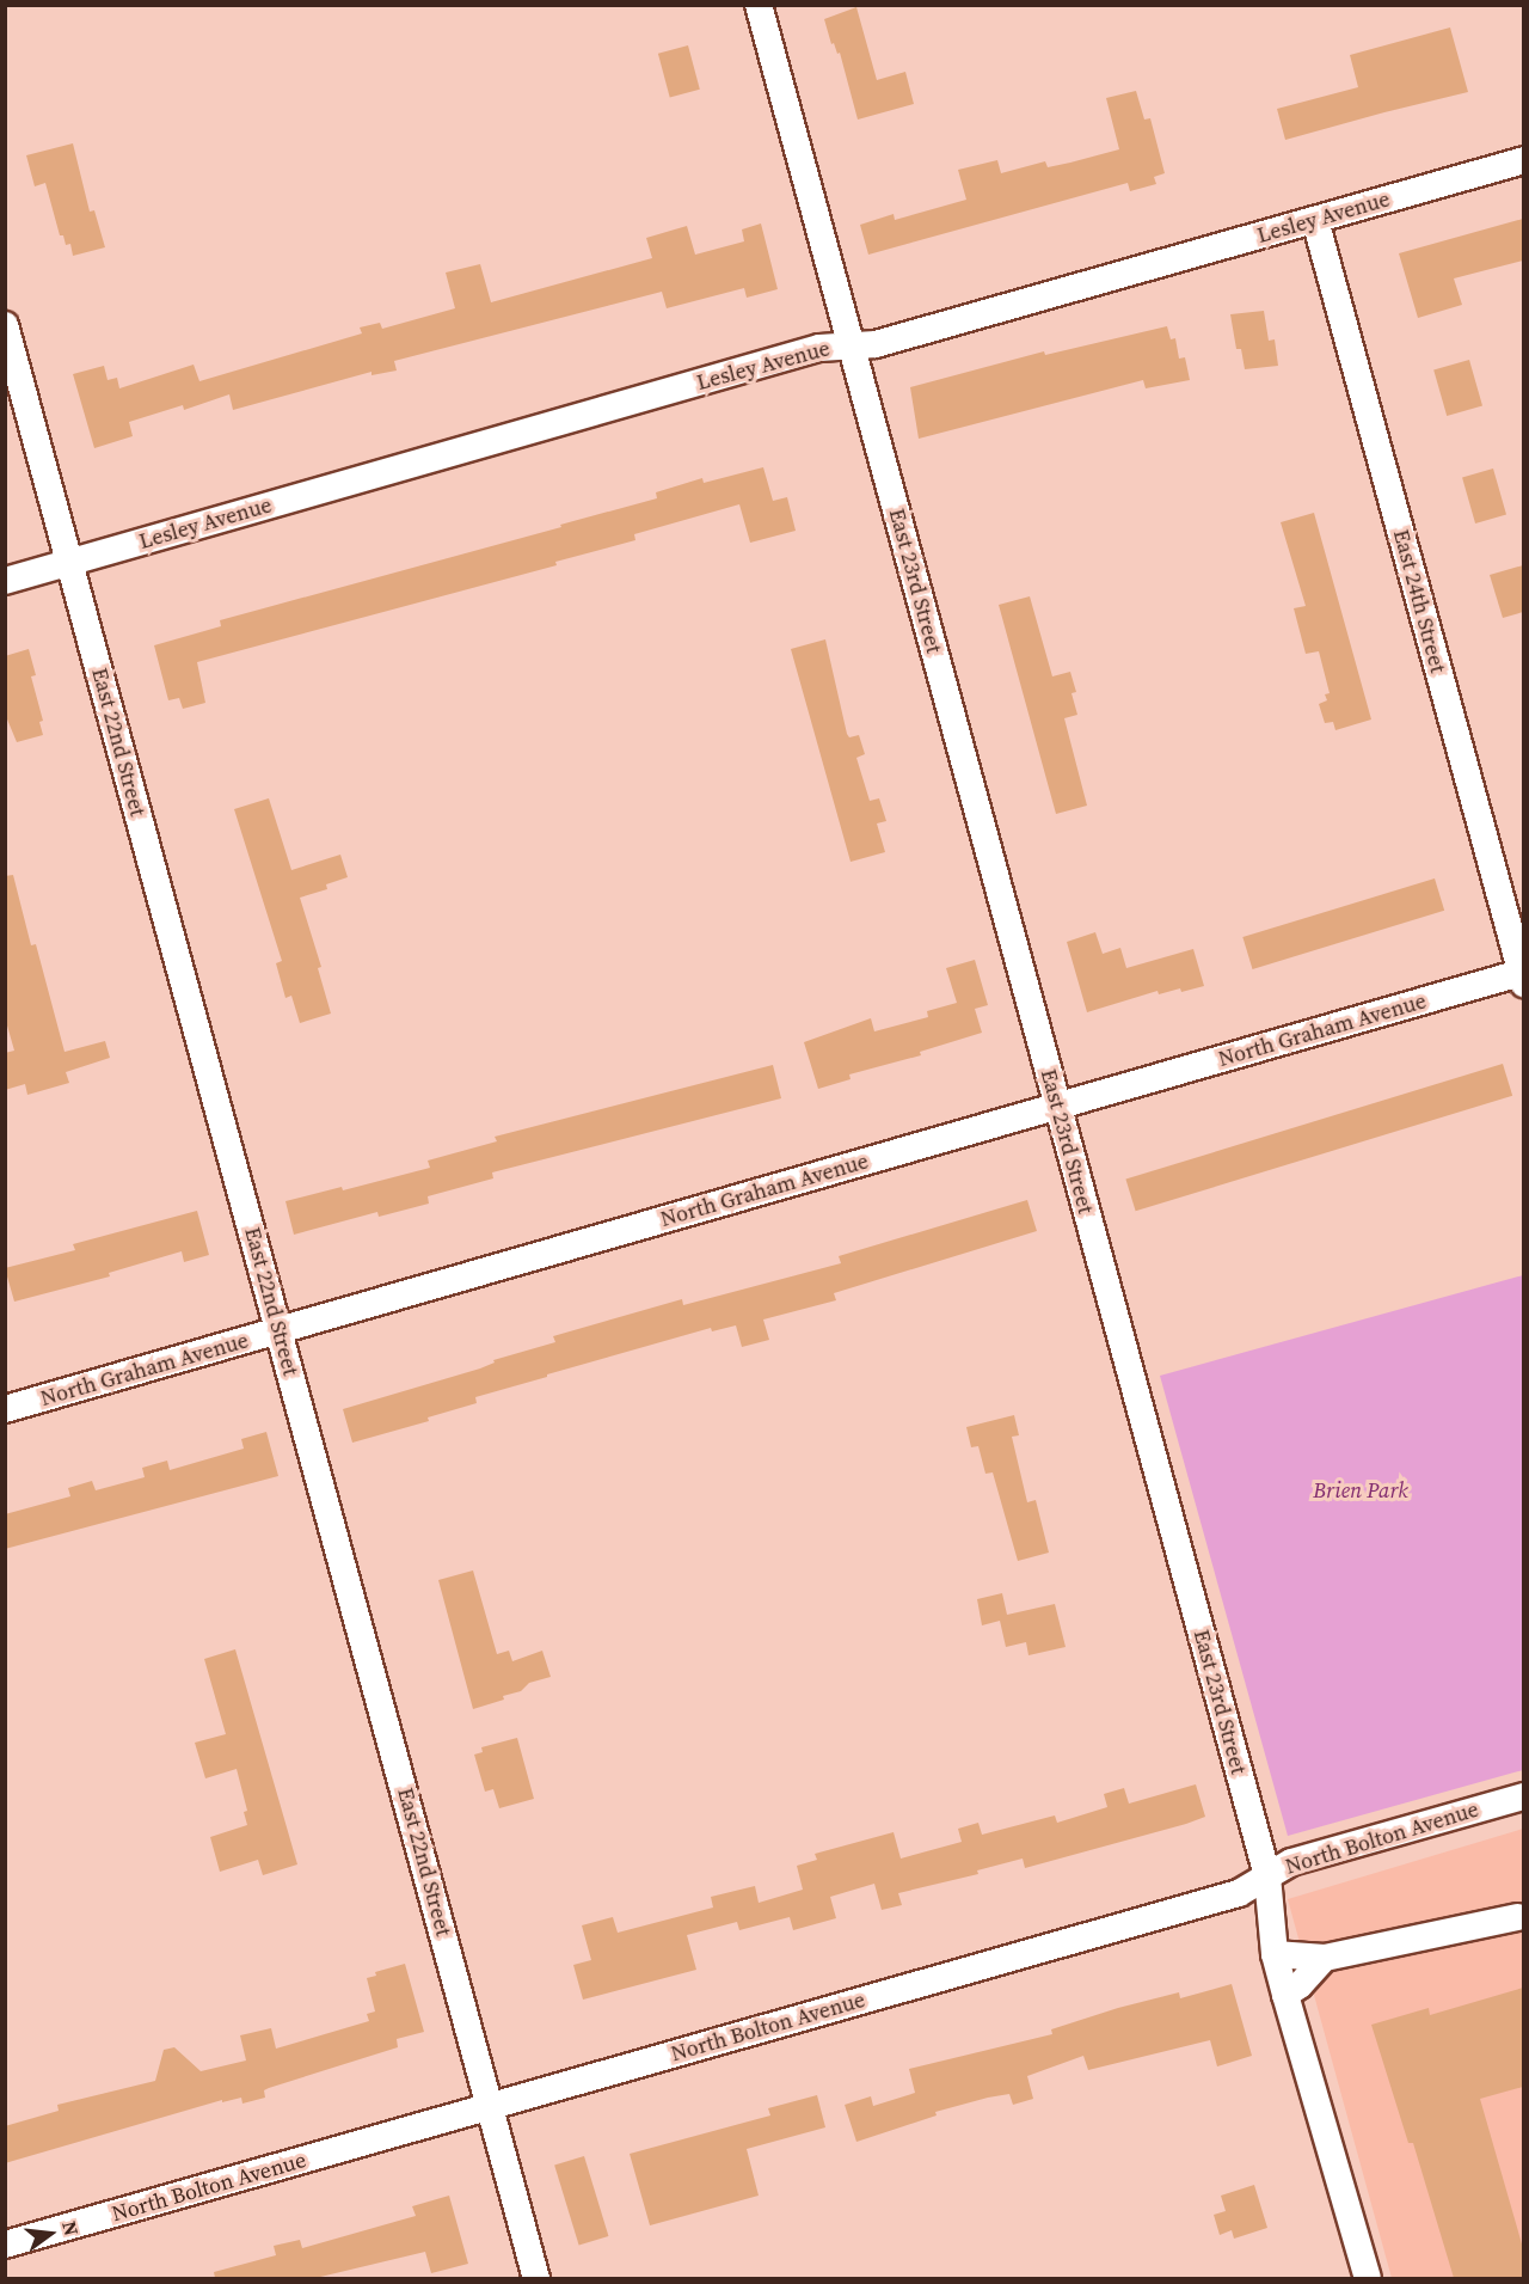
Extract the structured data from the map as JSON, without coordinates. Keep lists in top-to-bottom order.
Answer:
{
  "streets": {
    "street": [
      "Lesley Avenue",
      "East 23rd Street",
      "East 24th Street",
      "East 22nd Street",
      "North Graham Avenue",
      "North Bolton Avenue"
    ]
  },
  "crossings": [
    ["Lesley Avenue", "East 23rd Street"],
    ["Lesley Avenue", "East 24th Street"],
    ["Lesley Avenue", "East 22nd Street"],
    ["East 23rd Street", "North Graham Avenue"],
    ["East 23rd Street", "North Bolton Avenue"],
    ["East 24th Street", "North Graham Avenue"],
    ["East 22nd Street", "North Graham Avenue"],
    ["East 22nd Street", "North Bolton Avenue"]
  ],
  "parks": ["Brien Park"],
  "north": "right"
}
